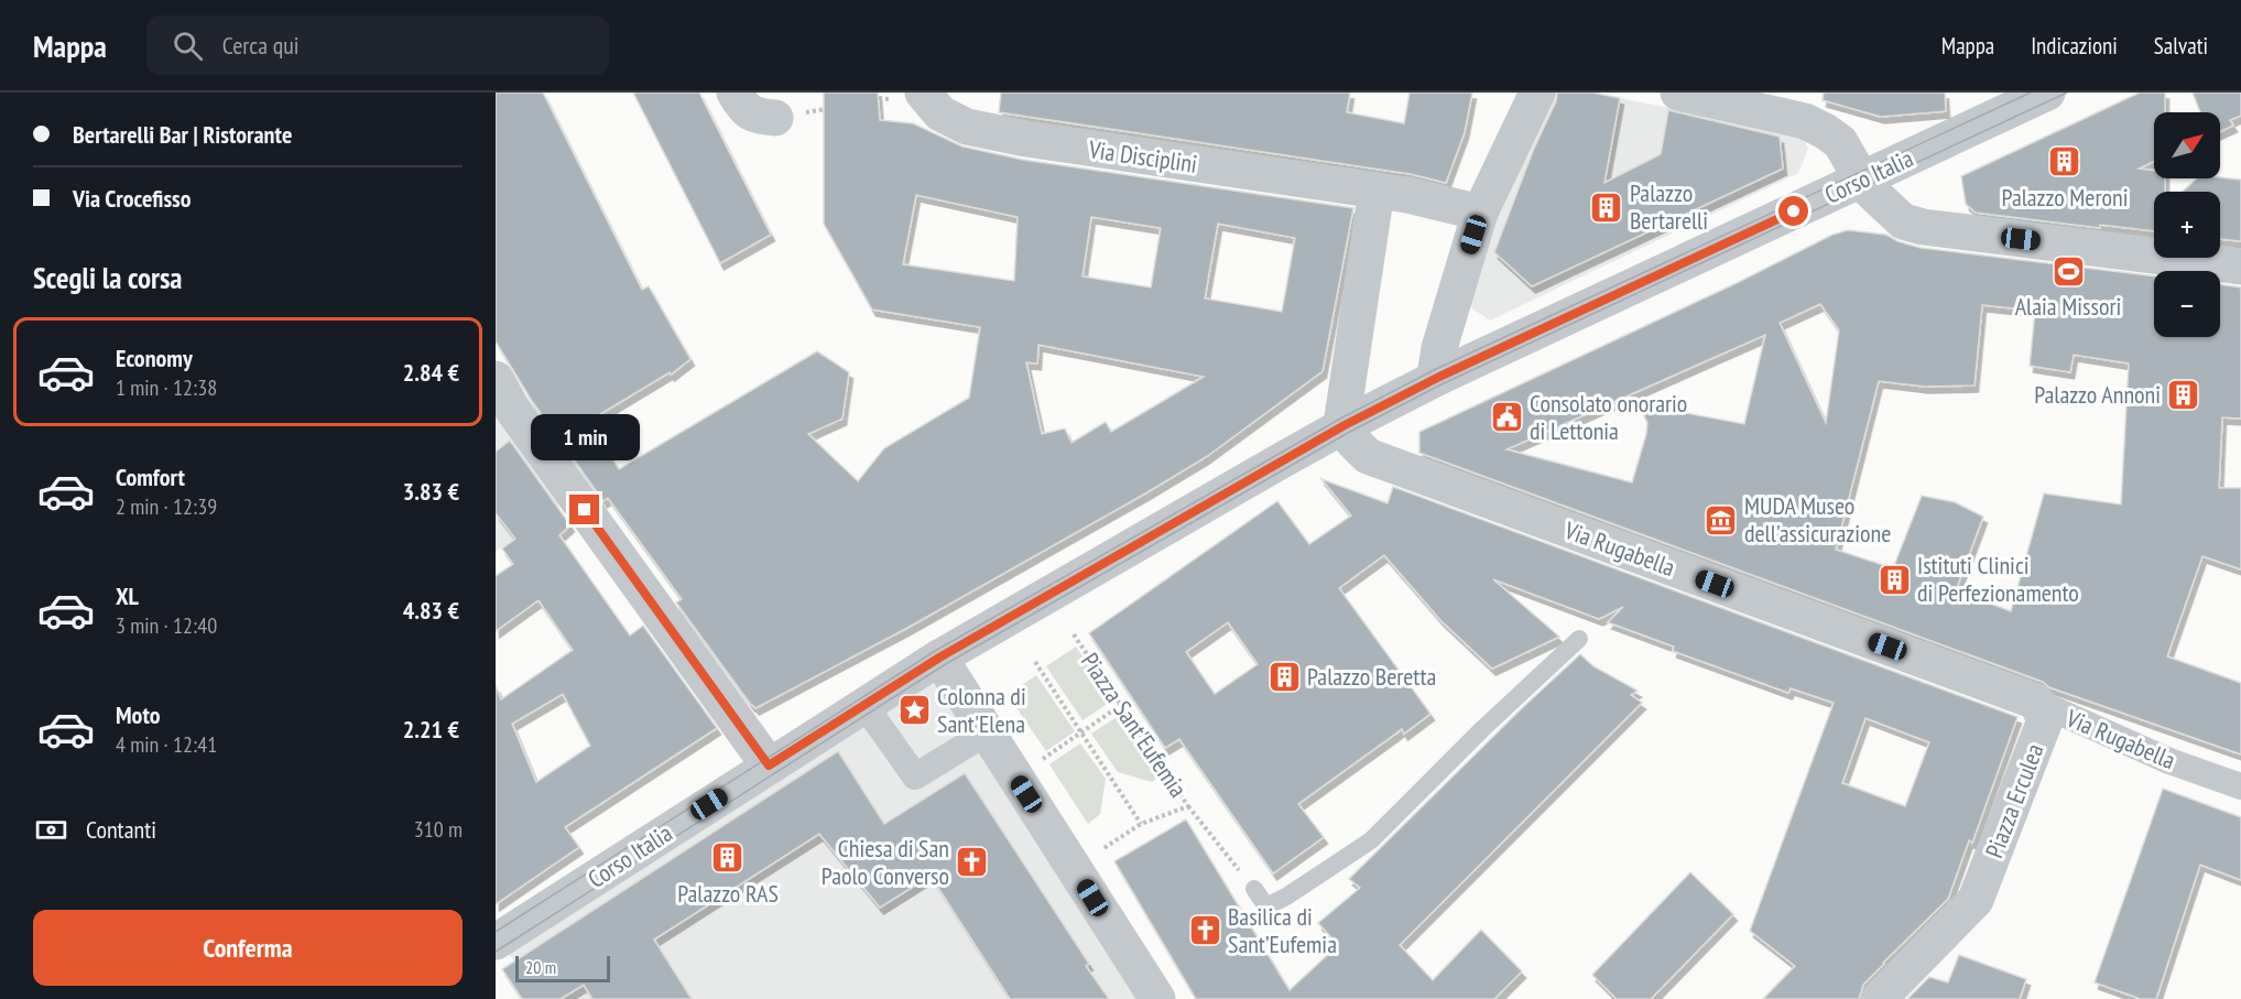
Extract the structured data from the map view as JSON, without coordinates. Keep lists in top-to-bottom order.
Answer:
{
  "streets": {
    "street": [
      "Via Disciplini",
      "Corso Italia",
      "Via Rugabella",
      "Piazza Erculea"
    ],
    "path": ["Piazza Sant'Eufemia"]
  },
  "crossings": [
    ["Corso Italia", "Via Rugabella"],
    ["Via Rugabella", "Piazza Erculea"]
  ],
  "places": {
    "building": [
      "Palazzo Meroni",
      "Palazzo Bertarelli",
      "Palazzo Annoni",
      "Istituti Clinici di Perfezionamento",
      "Palazzo Beretta",
      "Palazzo RAS"
    ],
    "sports": ["Alaia Missori"],
    "public building": ["Consolato onorario di Lettonia"],
    "museum": ["MUDA Museo dell'assicurazione"],
    "place": ["Colonna di Sant'Elena"],
    "church": ["Chiesa di San Paolo Converso", "Basilica di Sant’Eufemia"]
  },
  "scale_bar": "20 m",
  "north": "top right",
  "page": {
    "header": "Mappa",
    "search": "Cerca qui",
    "nav": ["Mappa", "Indicazioni", "Salvati"],
    "banner": ["Bertarelli Bar | Ristorante", "Via Crocefisso"],
    "map_buttons": ["+", "−"],
    "heading": "Scegli la corsa",
    "list": [
      {
        "name": "Economy",
        "note": "1 min · 12:38",
        "value": "2.84 €"
      },
      {
        "name": "Comfort",
        "note": "2 min · 12:39",
        "value": "3.83 €"
      },
      {
        "name": "XL",
        "note": "3 min · 12:40",
        "value": "4.83 €"
      },
      {
        "name": "Moto",
        "note": "4 min · 12:41",
        "value": "2.21 €"
      }
    ],
    "bubble": "1 min",
    "pay": ["Contanti", "310 m"],
    "buttons": "Conferma",
    "scale": "20 m"
  }
}
